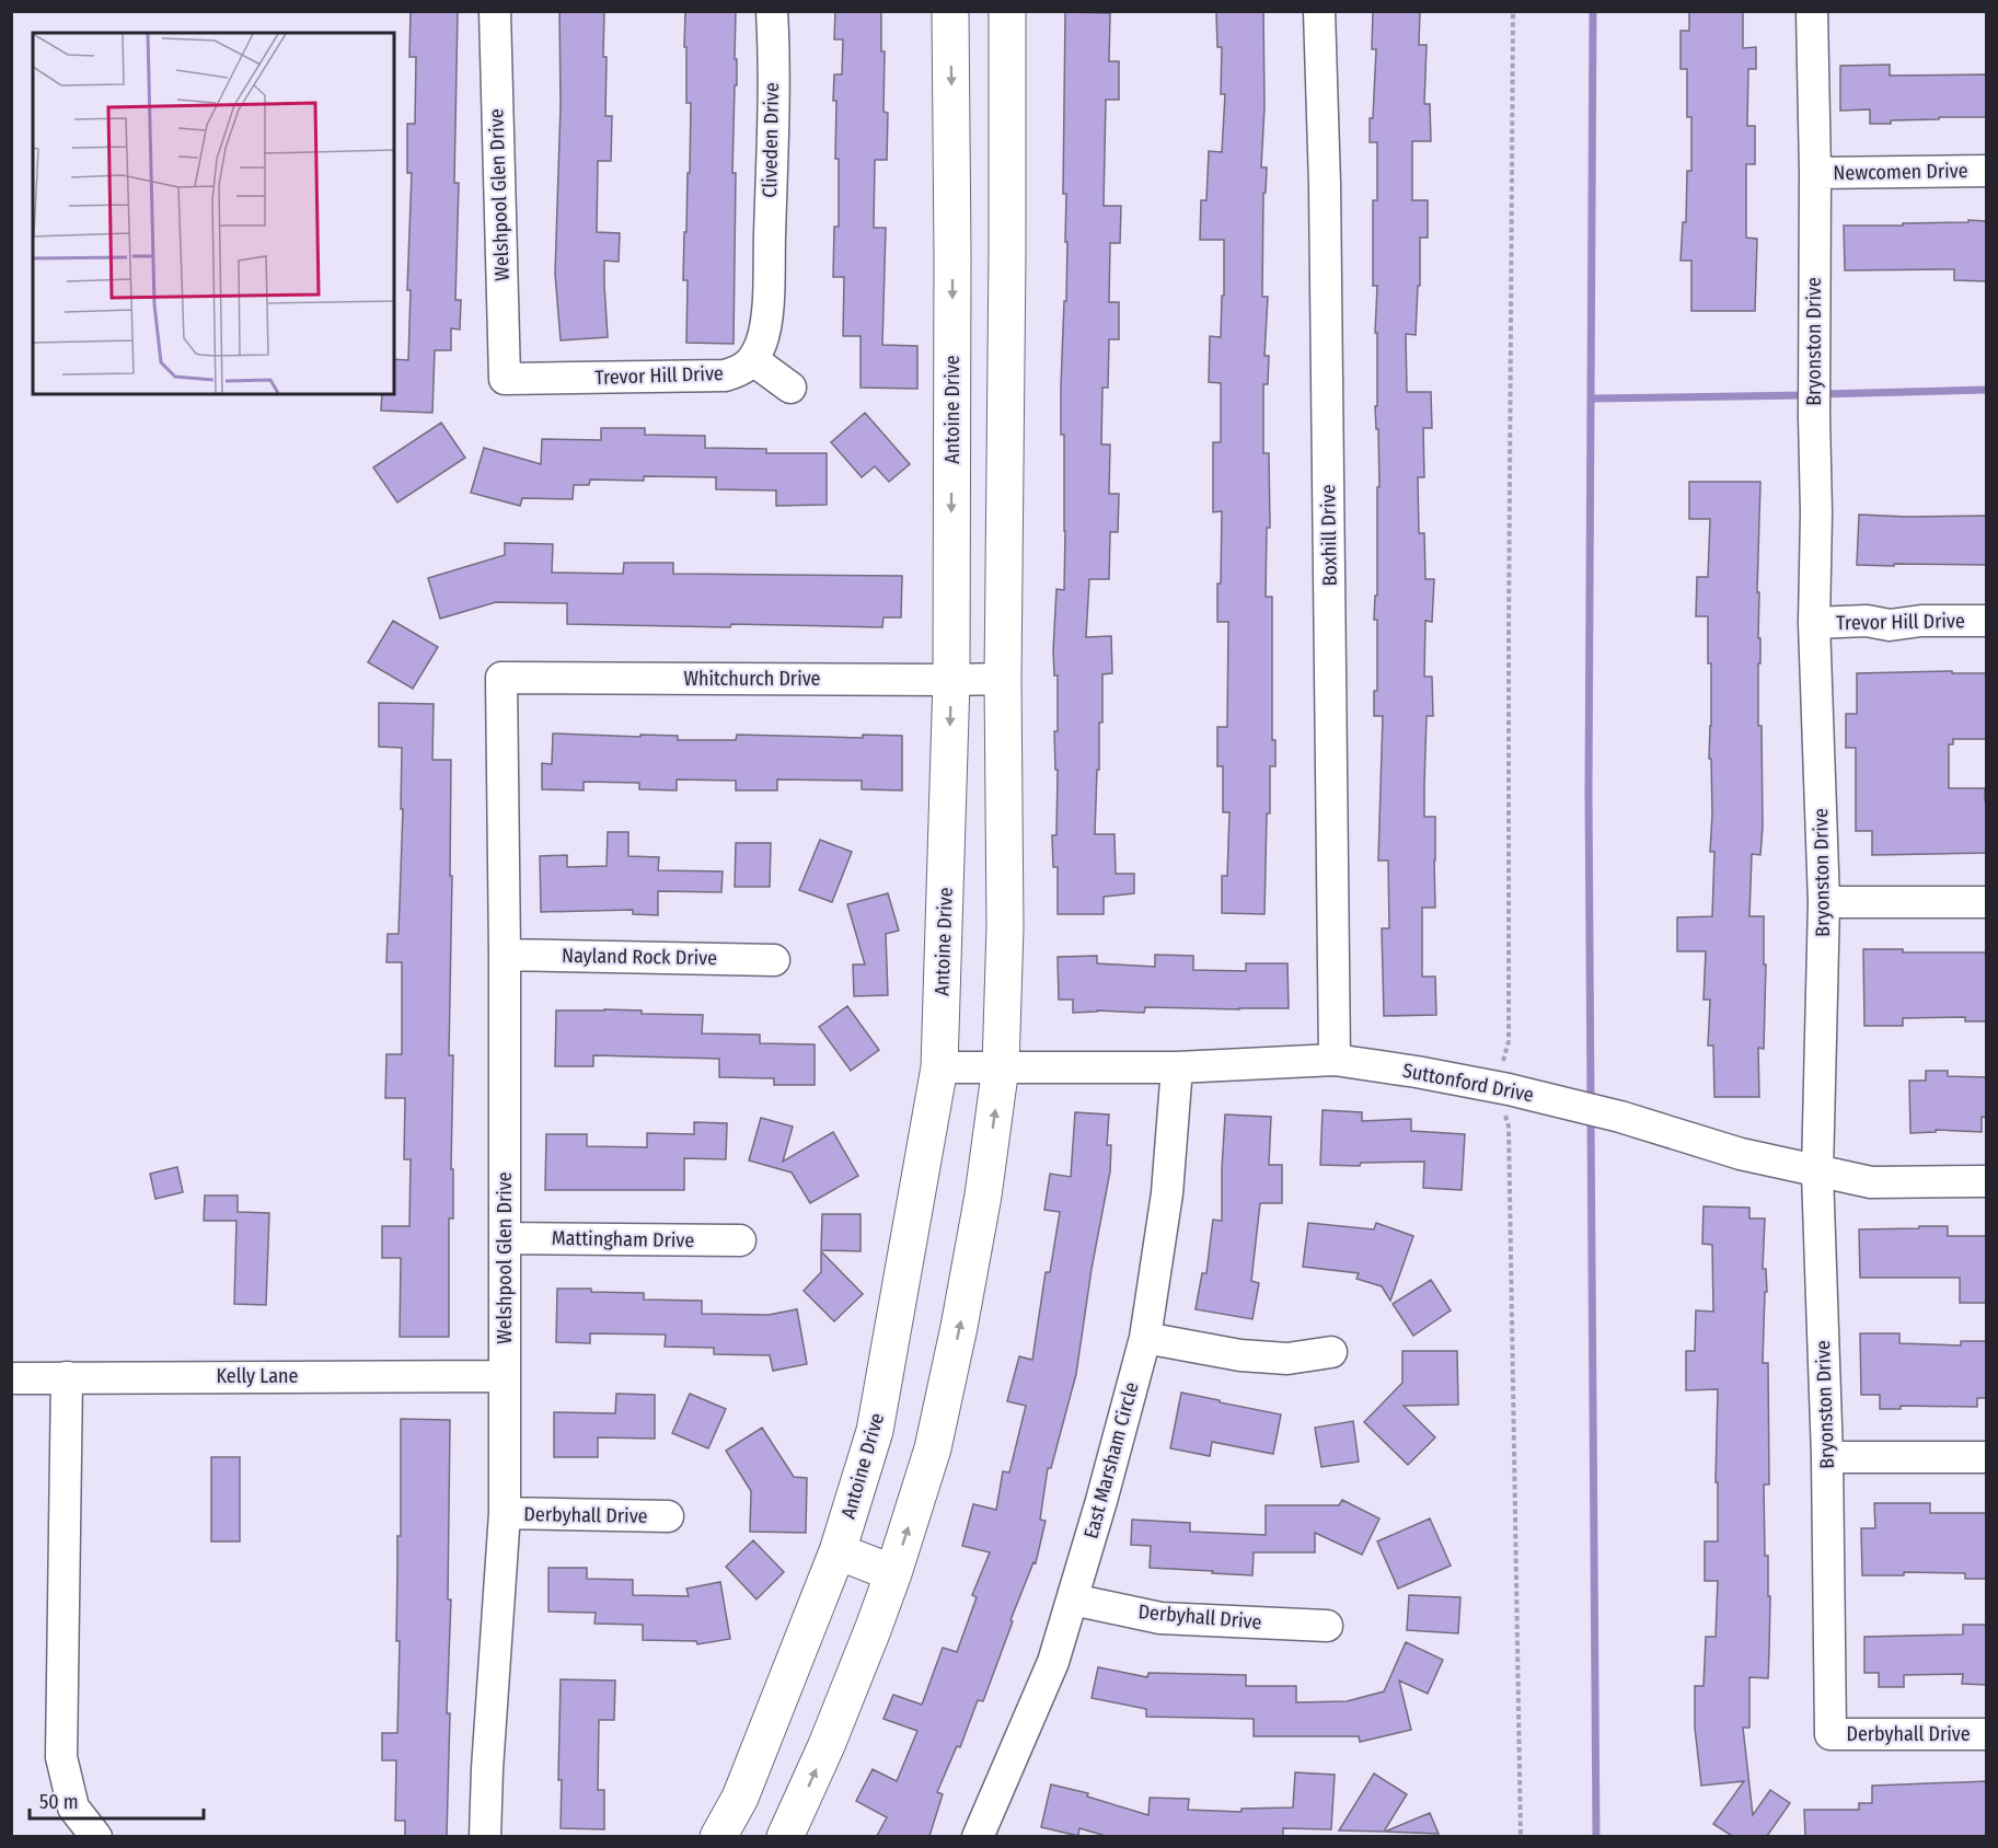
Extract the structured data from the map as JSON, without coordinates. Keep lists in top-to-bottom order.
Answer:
{
  "streets": {
    "main road": ["Antoine Drive"],
    "street": [
      "Cliveden Drive",
      "Newcomen Drive",
      "Welshpool Glen Drive",
      "Bryonston Drive",
      "Trevor Hill Drive",
      "Boxhill Drive",
      "Whitchurch Drive",
      "Nayland Rock Drive",
      "Suttonford Drive",
      "Mattingham Drive",
      "Kelly Lane",
      "East Marsham Circle",
      "Derbyhall Drive"
    ]
  },
  "crossings": [
    ["Cliveden Drive", "Trevor Hill Drive"],
    ["Newcomen Drive", "Bryonston Drive"],
    ["Welshpool Glen Drive", "Trevor Hill Drive"],
    ["Welshpool Glen Drive", "Whitchurch Drive"],
    ["Welshpool Glen Drive", "Nayland Rock Drive"],
    ["Welshpool Glen Drive", "Mattingham Drive"],
    ["Welshpool Glen Drive", "Kelly Lane"],
    ["Welshpool Glen Drive", "Derbyhall Drive"],
    ["Bryonston Drive", "Trevor Hill Drive"],
    ["Bryonston Drive", "Suttonford Drive"],
    ["Bryonston Drive", "Derbyhall Drive"],
    ["Antoine Drive", "Whitchurch Drive"],
    ["Antoine Drive", "Suttonford Drive"],
    ["Boxhill Drive", "Suttonford Drive"],
    ["Suttonford Drive", "East Marsham Circle"],
    ["East Marsham Circle", "Derbyhall Drive"]
  ],
  "scale_bar": "50 m"
}
